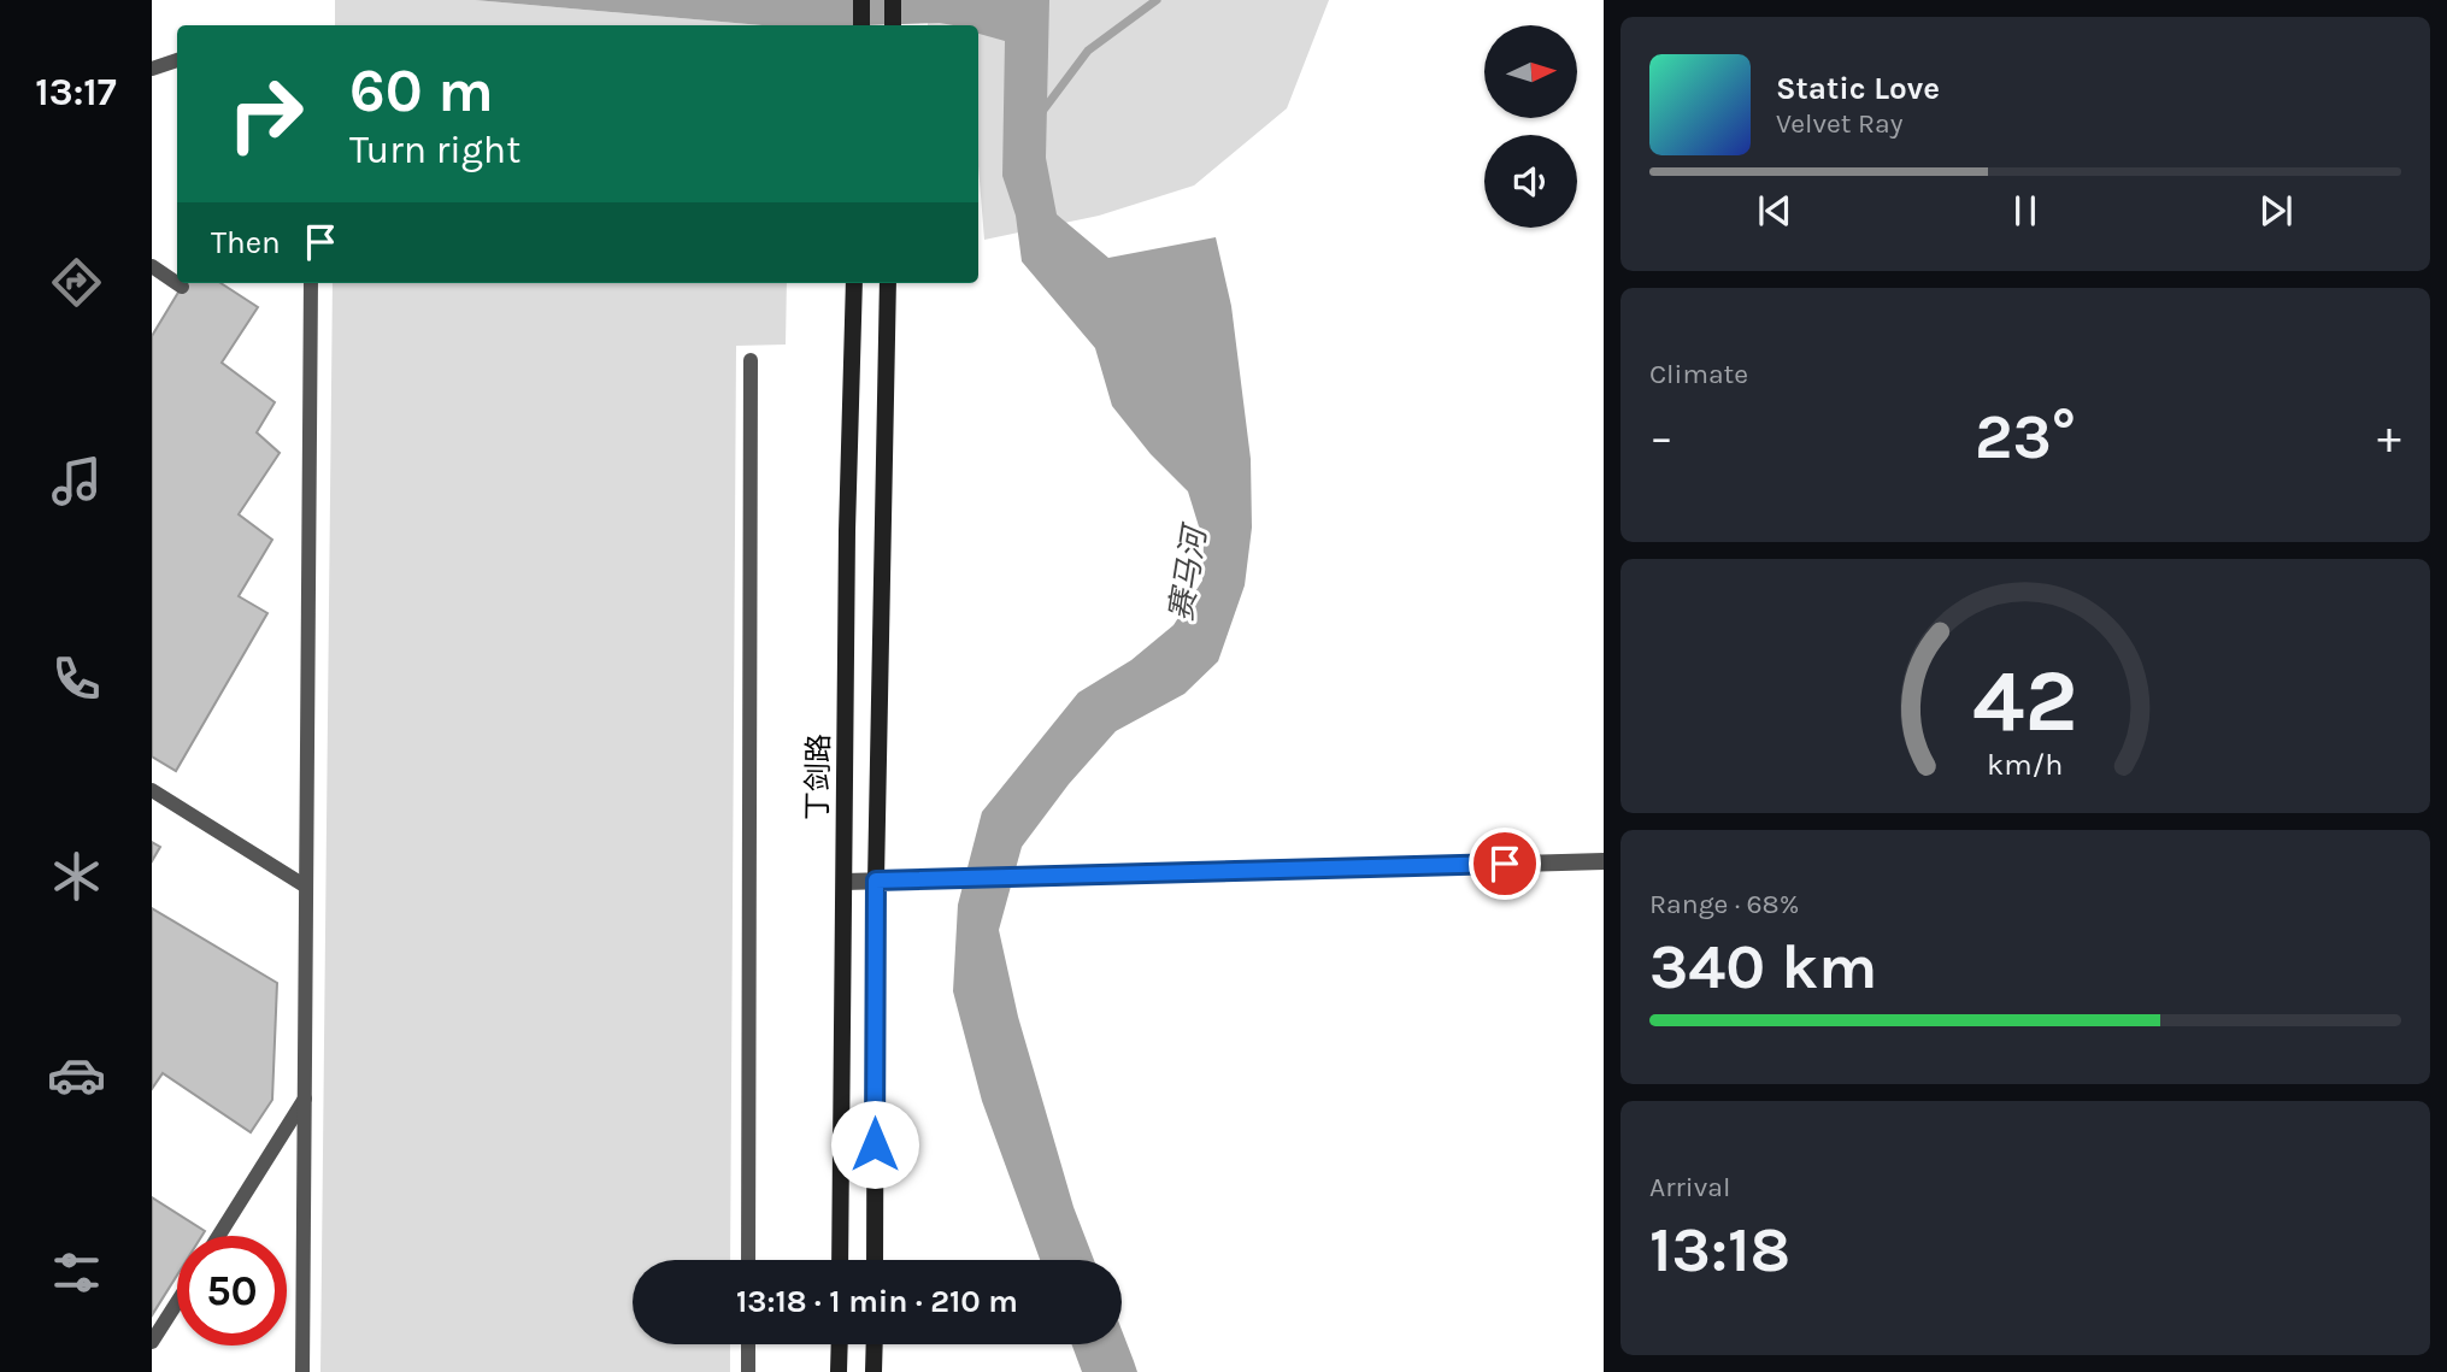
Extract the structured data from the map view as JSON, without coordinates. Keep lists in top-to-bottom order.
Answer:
{
  "streets": {
    "main road": ["丁剑路"]
  },
  "water": ["赛马河"],
  "north": "right",
  "page": {
    "tabs": "13:17",
    "turn": ["60 m", "Turn right"],
    "song": ["Static Love", "Velvet Ray"],
    "then": "Then",
    "tile": [
      "Climate",
      ["Range · 68%", "340 km"],
      ["Arrival", "13:18"]
    ],
    "heat": ["−", "23°", "+"],
    "limit": "50",
    "trip": "13:18 · 1 min · 210 m",
    "gauge": ["42", "km/h"]
  }
}
